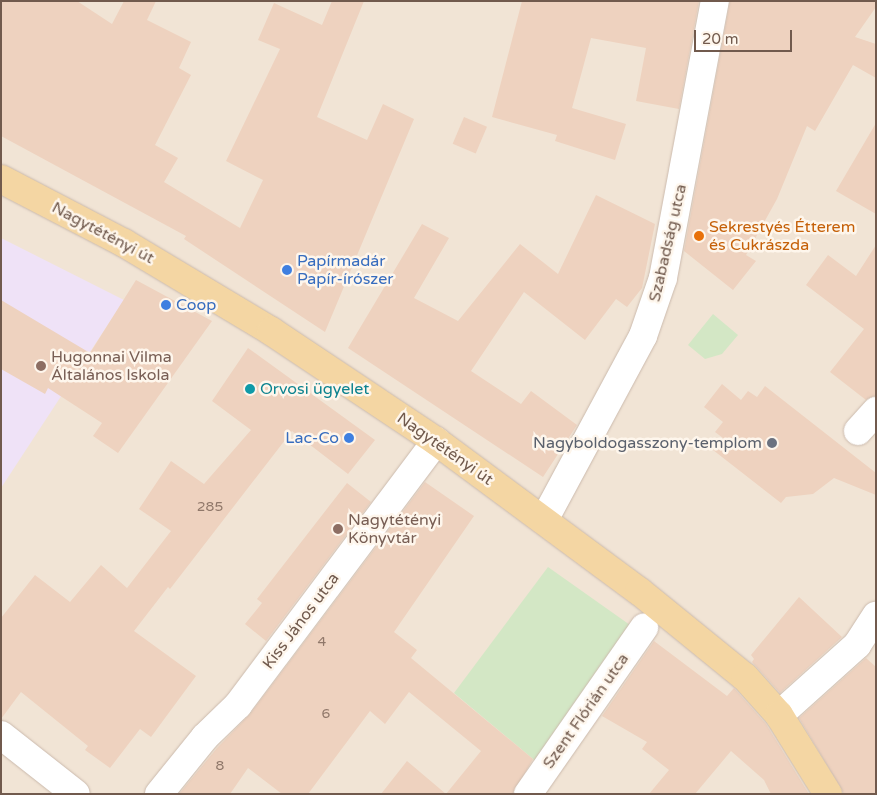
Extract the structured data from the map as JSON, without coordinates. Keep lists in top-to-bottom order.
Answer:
{
  "streets": {
    "main road": ["Nagytétényi út"],
    "street": ["Szabadság utca", "Kiss János utca", "Szent Flórián utca"]
  },
  "crossings": [
    ["Nagytétényi út", "Szabadság utca"],
    ["Nagytétényi út", "Kiss János utca"]
  ],
  "places": [
    "Sekrestyés Étterem és Cukrászda",
    "Papírmadár Papír-írószer",
    "Coop",
    "Hugonnai Vilma Általános Iskola",
    "Orvosi ügyelet",
    "Lac-Co",
    "Nagyboldogasszony-templom",
    "Nagytétényi Könyvtár"
  ],
  "house_numbers": [
    "285",
    "4",
    "6",
    "8"
  ],
  "scale_bar": "20 m"
}
